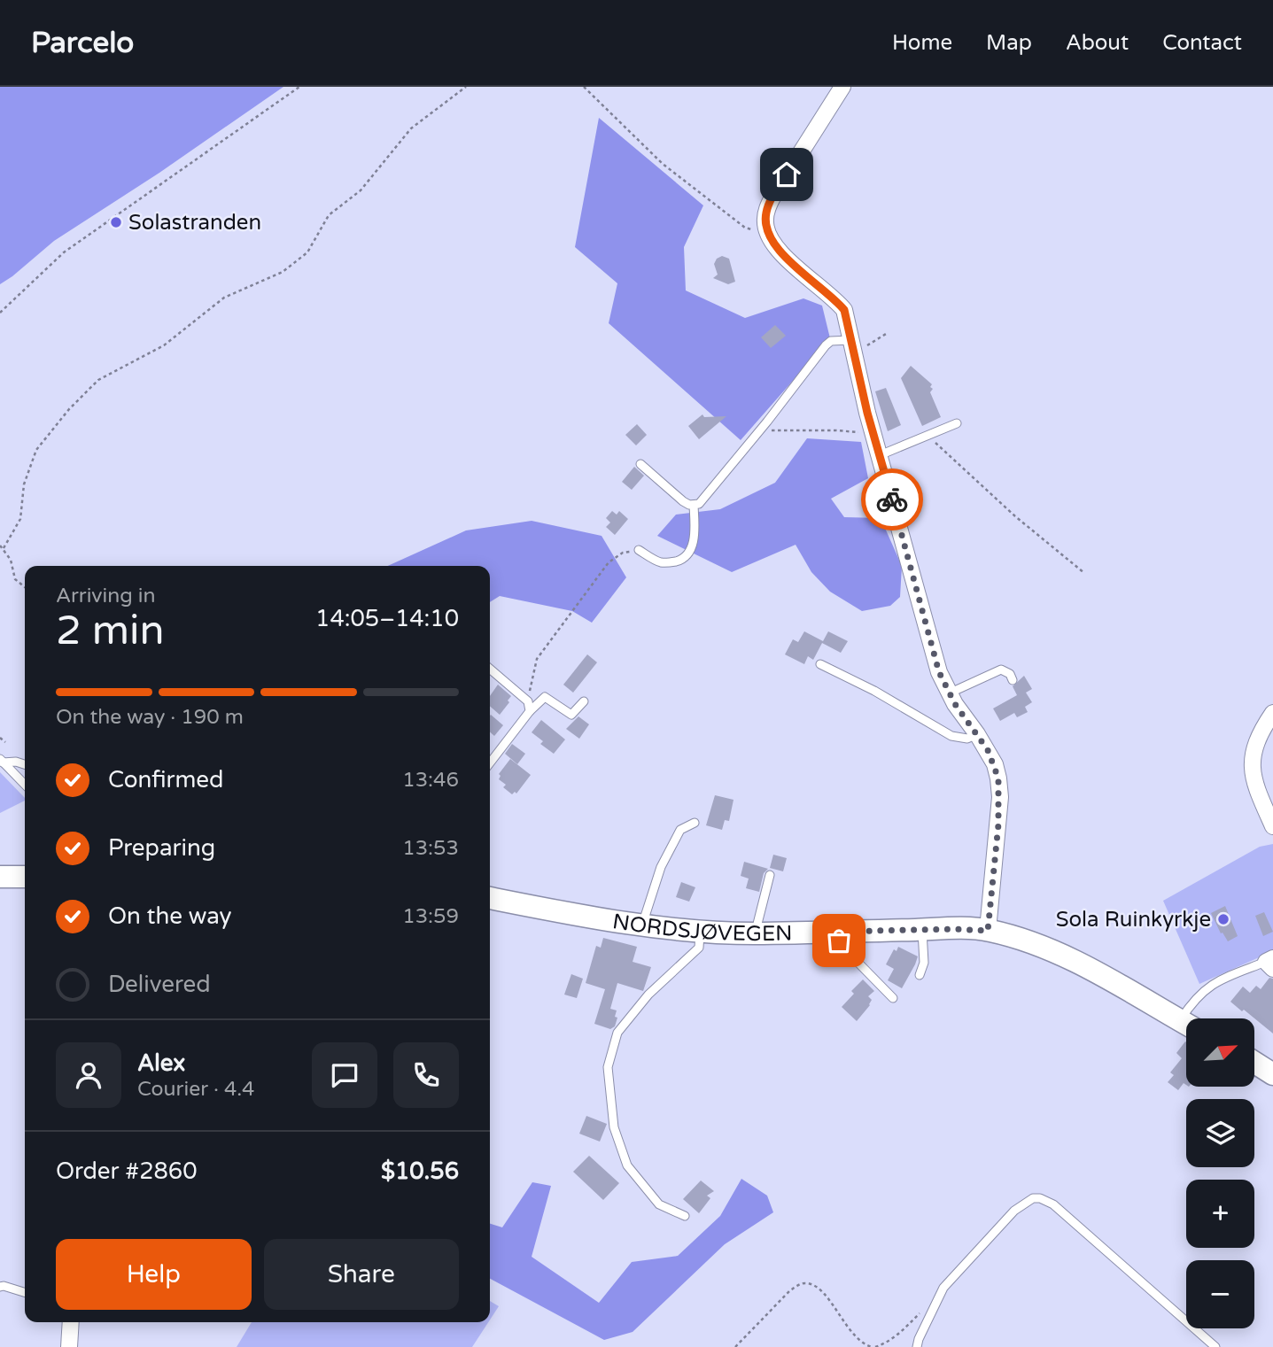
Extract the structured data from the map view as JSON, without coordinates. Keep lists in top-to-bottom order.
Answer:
{
  "streets": {
    "street": ["NORDSJØVEGEN"]
  },
  "places": ["Solastranden", "Sola Ruinkyrkje"],
  "north": "top right",
  "page": {
    "header": "Parcelo",
    "nav": [
      "Home",
      "Map",
      "About",
      "Contact"
    ],
    "heading": ["2 min", "Arriving in", "14:05–14:10"],
    "panel": [
      "Alex",
      "Courier · 4.4",
      "Order #2860",
      "$10.56"
    ],
    "bar": "On the way · 190 m",
    "list": [
      ["Confirmed", "13:46"],
      ["Preparing", "13:53"],
      ["On the way", "13:59"],
      "Delivered"
    ],
    "map_buttons": ["+", "−"],
    "buttons": ["Help", "Share"]
  }
}
